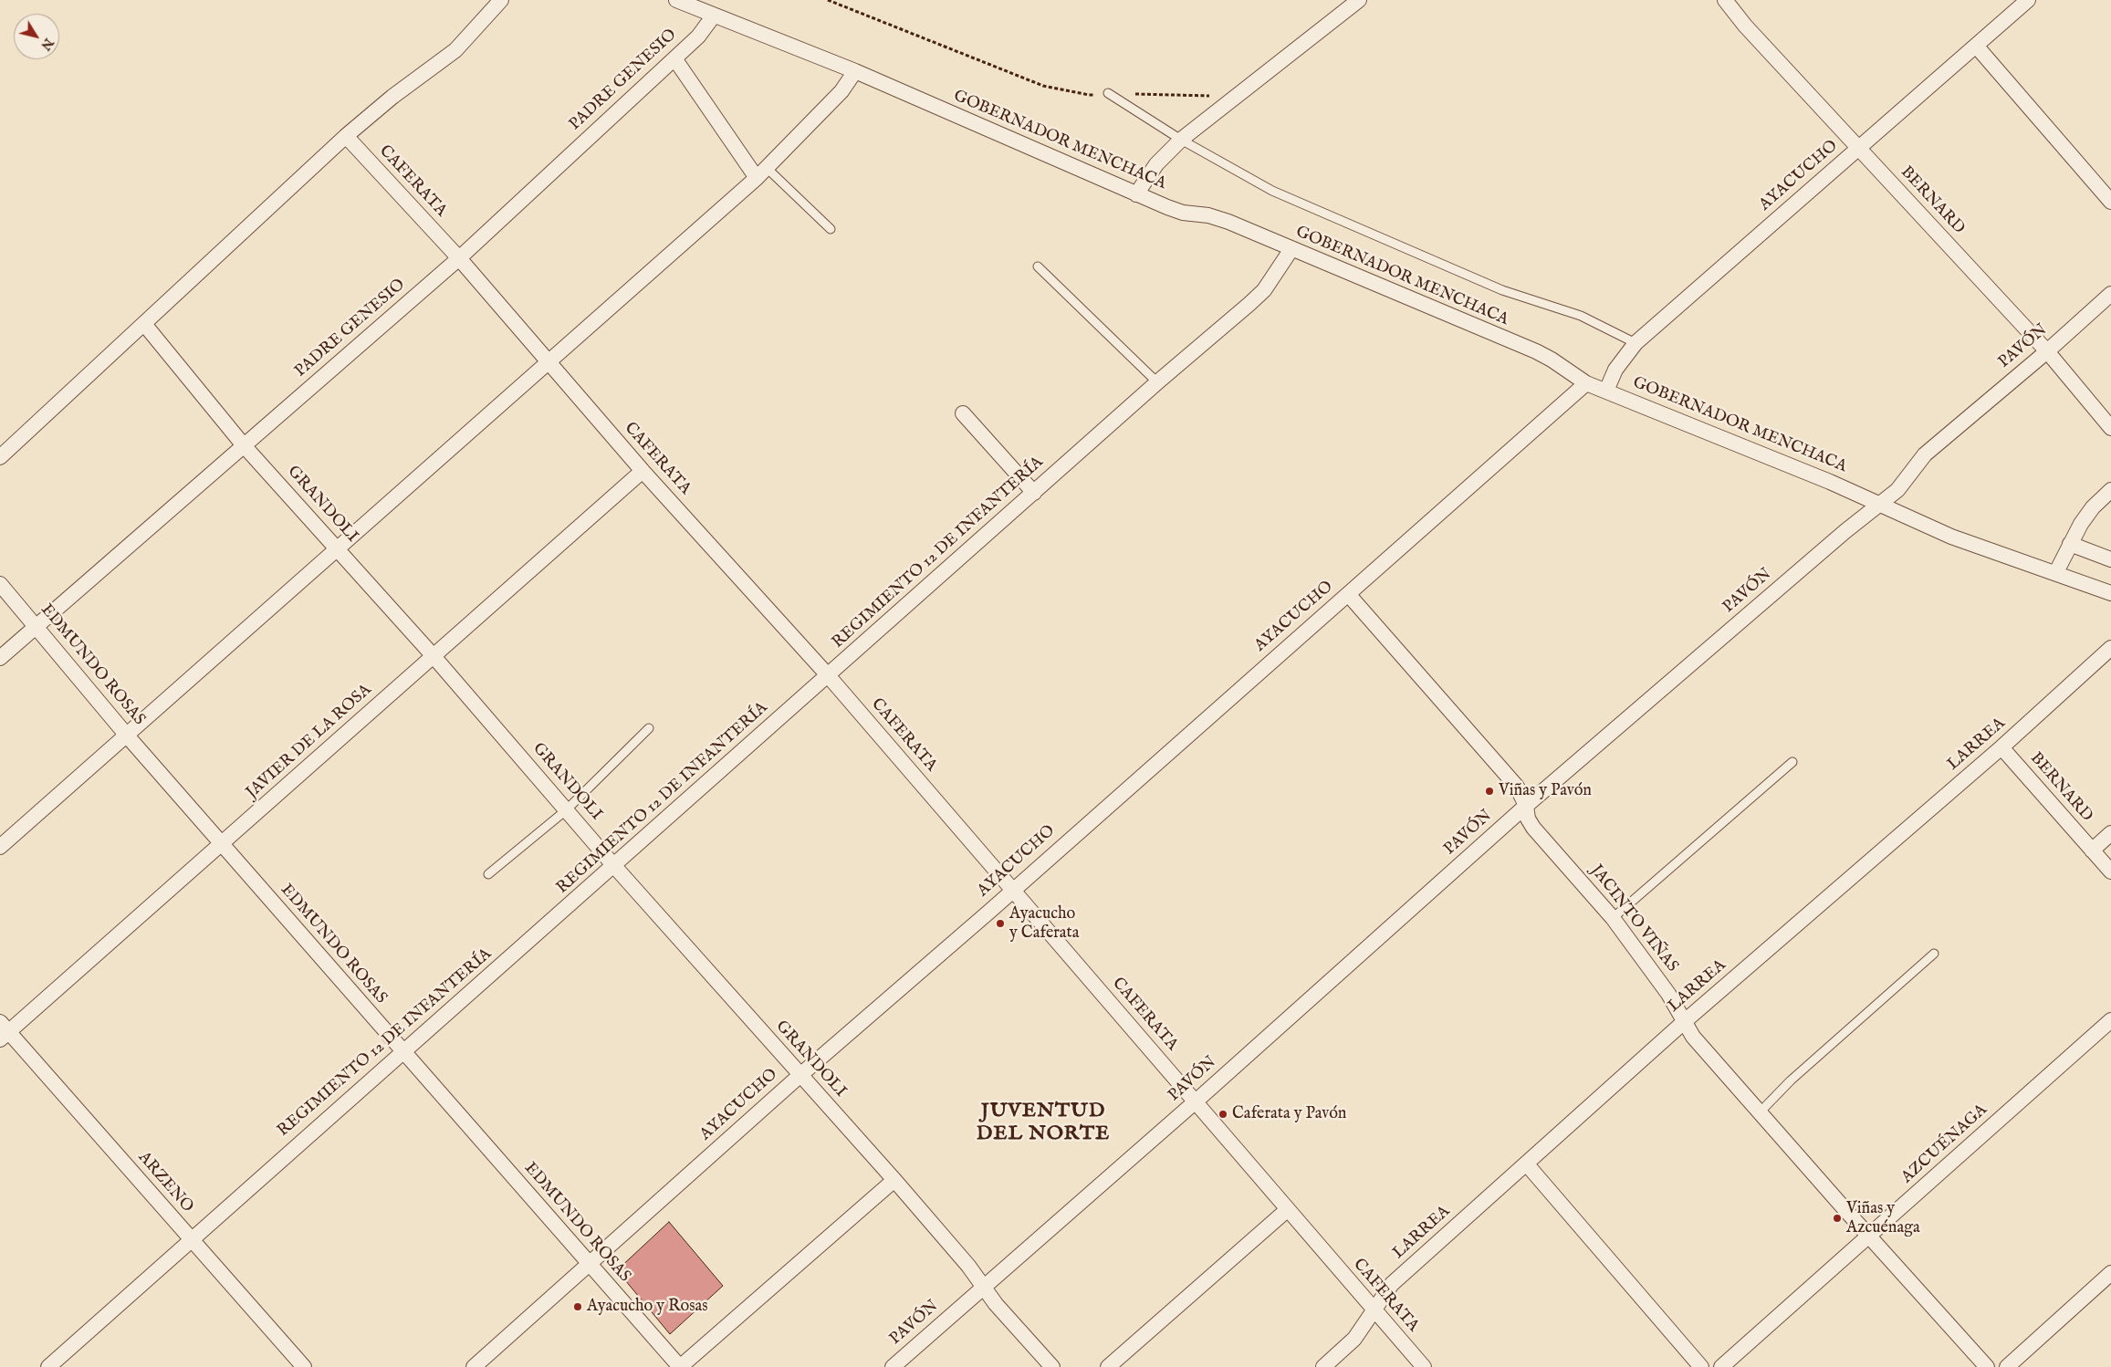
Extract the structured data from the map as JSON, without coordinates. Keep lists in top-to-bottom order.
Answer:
{
  "streets": {
    "street": [
      "PADRE GENESIO",
      "GOBERNADOR MENCHACA",
      "AYACUCHO",
      "CAFERATA",
      "BERNARD",
      "PAVÓN",
      "GRANDOLI",
      "REGIMIENTO 12 DE INFANTERÍA",
      "EDMUNDO ROSAS",
      "JAVIER DE LA ROSA",
      "LARREA",
      "JACINTO VIÑAS",
      "AZCUÉNAGA",
      "ARZENO"
    ]
  },
  "crossings": [
    ["PADRE GENESIO", "GOBERNADOR MENCHACA"],
    ["PADRE GENESIO", "CAFERATA"],
    ["PADRE GENESIO", "GRANDOLI"],
    ["PADRE GENESIO", "EDMUNDO ROSAS"],
    ["GOBERNADOR MENCHACA", "AYACUCHO"],
    ["GOBERNADOR MENCHACA", "PAVÓN"],
    ["GOBERNADOR MENCHACA", "REGIMIENTO 12 DE INFANTERÍA"],
    ["AYACUCHO", "CAFERATA"],
    ["AYACUCHO", "BERNARD"],
    ["AYACUCHO", "GRANDOLI"],
    ["AYACUCHO", "EDMUNDO ROSAS"],
    ["AYACUCHO", "JACINTO VIÑAS"],
    ["CAFERATA", "PAVÓN"],
    ["CAFERATA", "REGIMIENTO 12 DE INFANTERÍA"],
    ["CAFERATA", "JAVIER DE LA ROSA"],
    ["CAFERATA", "LARREA"],
    ["BERNARD", "PAVÓN"],
    ["BERNARD", "LARREA"],
    ["PAVÓN", "GRANDOLI"],
    ["PAVÓN", "JACINTO VIÑAS"],
    ["GRANDOLI", "REGIMIENTO 12 DE INFANTERÍA"],
    ["GRANDOLI", "JAVIER DE LA ROSA"],
    ["REGIMIENTO 12 DE INFANTERÍA", "EDMUNDO ROSAS"],
    ["REGIMIENTO 12 DE INFANTERÍA", "ARZENO"],
    ["EDMUNDO ROSAS", "JAVIER DE LA ROSA"],
    ["JAVIER DE LA ROSA", "ARZENO"],
    ["LARREA", "JACINTO VIÑAS"],
    ["JACINTO VIÑAS", "AZCUÉNAGA"]
  ],
  "districts": ["JUVENTUD DEL NORTE"],
  "places": [
    "Viñas y Pavón",
    "Ayacucho y Caferata",
    "Caferata y Pavón",
    "Viñas y Azcuénaga",
    "Ayacucho y Rosas"
  ],
  "north": "bottom right"
}
